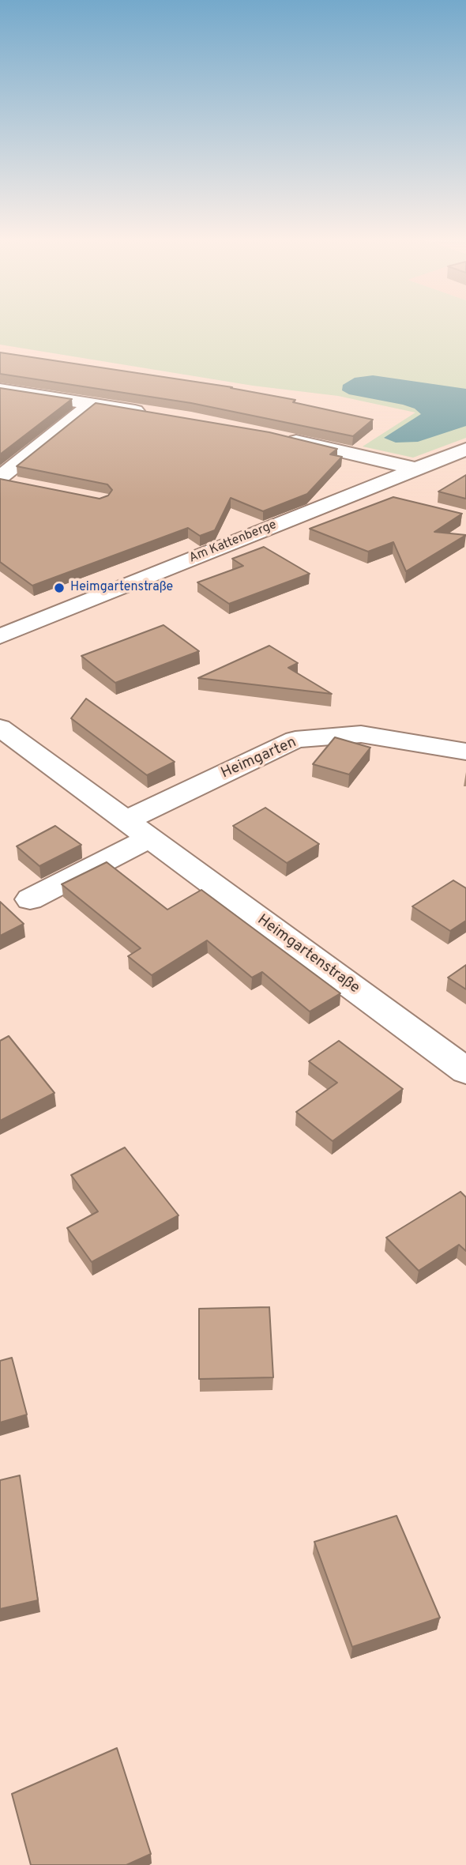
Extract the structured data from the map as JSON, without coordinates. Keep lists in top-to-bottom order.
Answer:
{
  "streets": {
    "street": ["Am Kattenberge", "Heimgarten", "Heimgartenstraße"]
  },
  "crossings": [
    ["Heimgarten", "Heimgartenstraße"]
  ],
  "places": ["Heimgartenstraße"]
}
